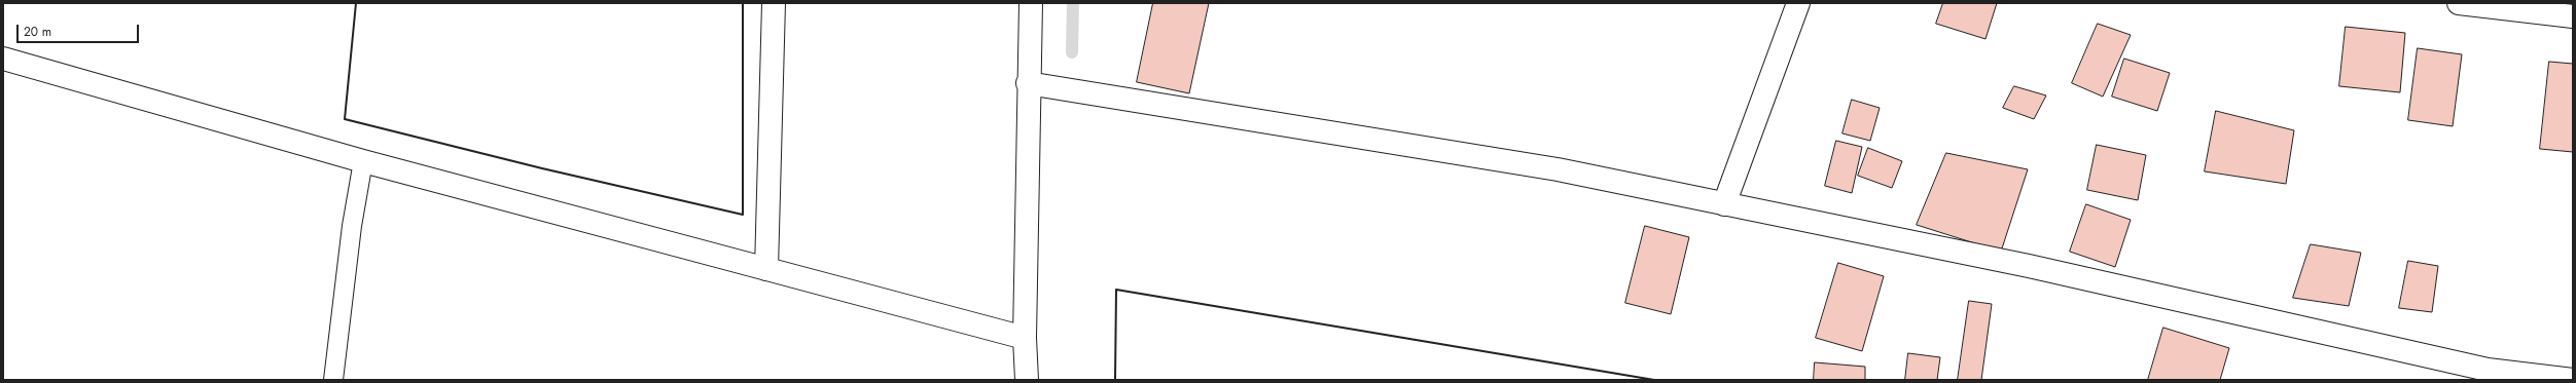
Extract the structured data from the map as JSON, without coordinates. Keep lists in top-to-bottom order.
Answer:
{
  "scale_bar": "20 m"
}
